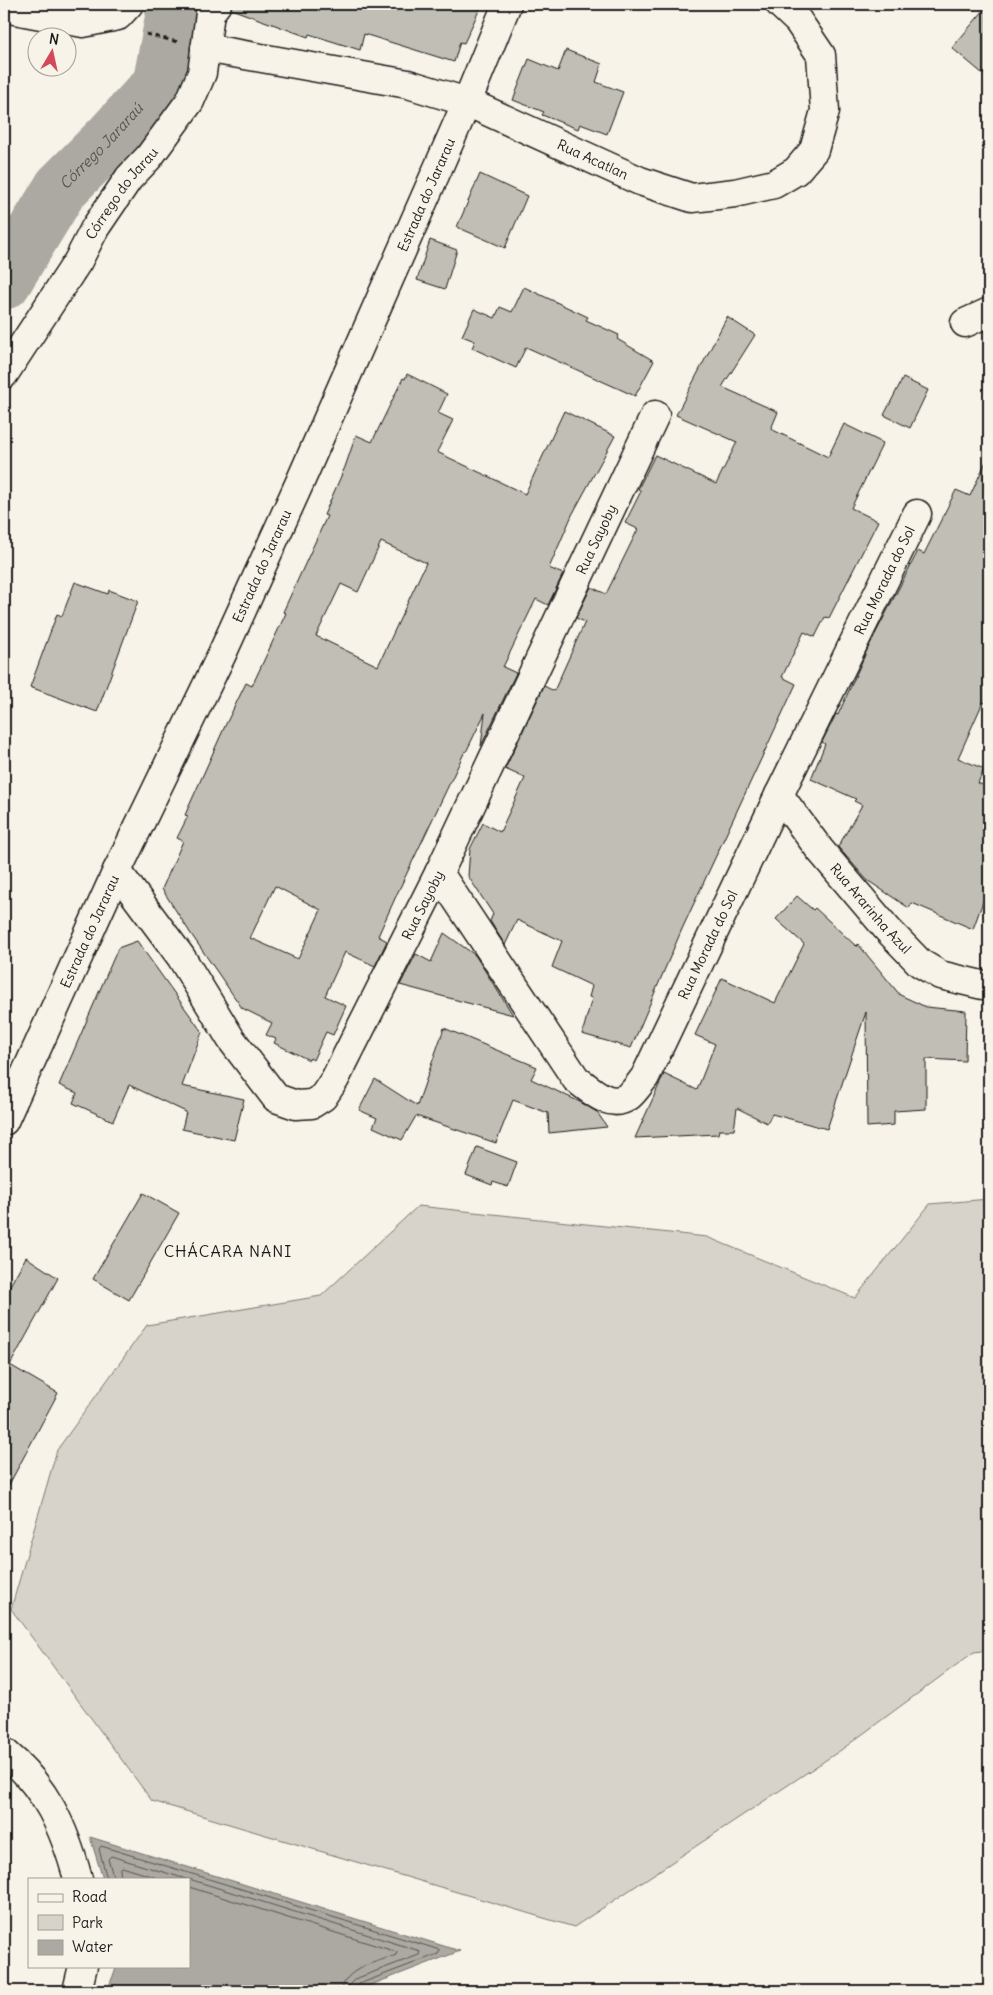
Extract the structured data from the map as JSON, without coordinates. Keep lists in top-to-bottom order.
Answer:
{
  "streets": {
    "street": [
      "Rua Acatlan",
      "Córrego do Jarau",
      "Estrada do Jararau",
      "Rua Sayoby",
      "Rua Morada do Sol",
      "Rua Ararinha Azul"
    ]
  },
  "crossings": [
    ["Rua Acatlan", "Córrego do Jarau"],
    ["Rua Acatlan", "Estrada do Jararau"],
    ["Estrada do Jararau", "Rua Sayoby"],
    ["Rua Sayoby", "Rua Morada do Sol"],
    ["Rua Morada do Sol", "Rua Ararinha Azul"]
  ],
  "districts": ["CHÁCARA NANI"],
  "water": ["Córrego Jararaú"],
  "legend": ["Road", "Park", "Water"],
  "north": "top"
}
